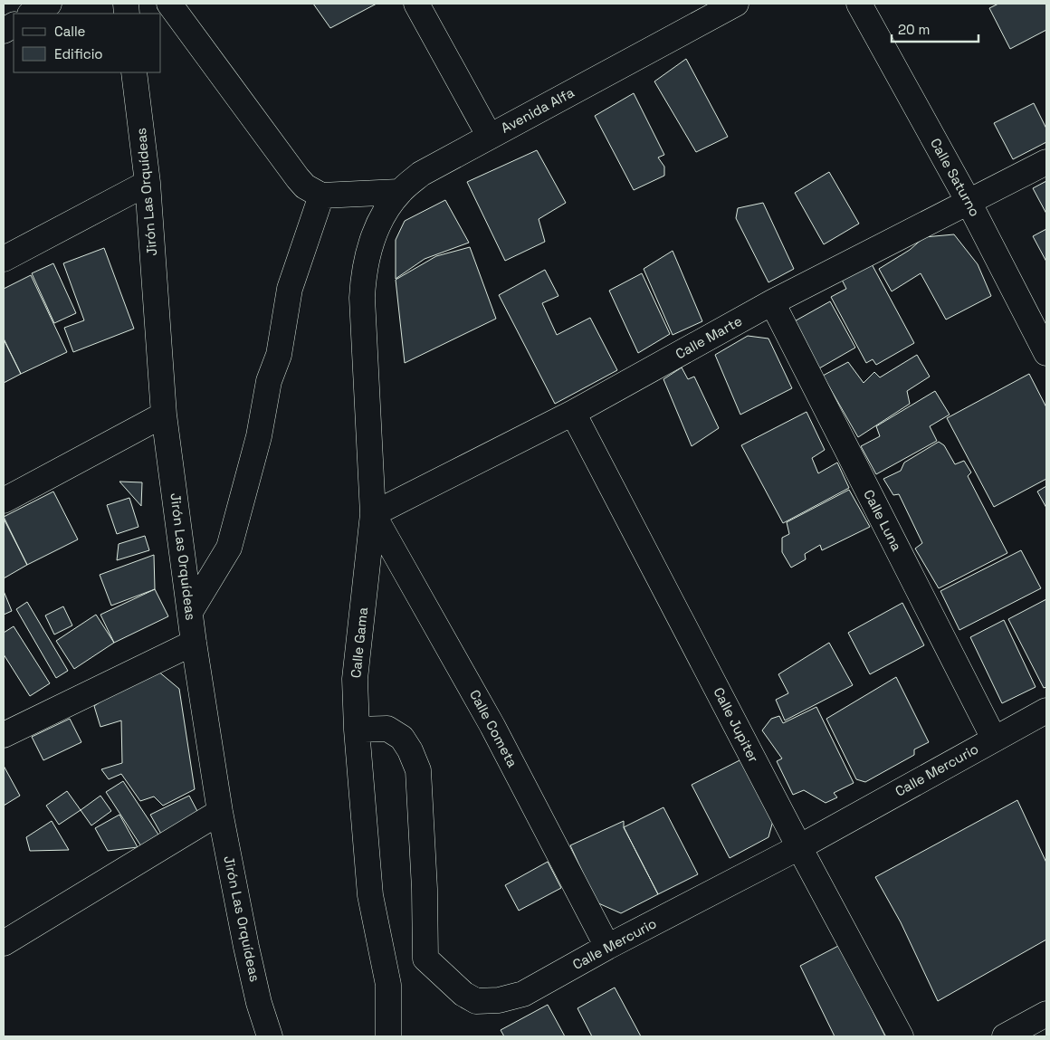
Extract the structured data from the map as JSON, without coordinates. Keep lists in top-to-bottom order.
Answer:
{
  "streets": {
    "street": [
      "Avenida Alfa",
      "Calle Saturno",
      "Jirón Las Orquídeas",
      "Calle Marte",
      "Calle Luna",
      "Calle Gama",
      "Calle Jupiter",
      "Calle Cometa",
      "Calle Mercurio"
    ]
  },
  "crossings": [
    ["Avenida Alfa", "Calle Gama"],
    ["Calle Saturno", "Calle Marte"],
    ["Calle Marte", "Calle Luna"],
    ["Calle Marte", "Calle Gama"],
    ["Calle Marte", "Calle Jupiter"],
    ["Calle Marte", "Calle Cometa"],
    ["Calle Luna", "Calle Mercurio"],
    ["Calle Gama", "Calle Cometa"],
    ["Calle Gama", "Calle Mercurio"],
    ["Calle Jupiter", "Calle Mercurio"],
    ["Calle Cometa", "Calle Mercurio"]
  ],
  "legend": ["Calle", "Edificio"],
  "scale_bar": "20 m"
}
